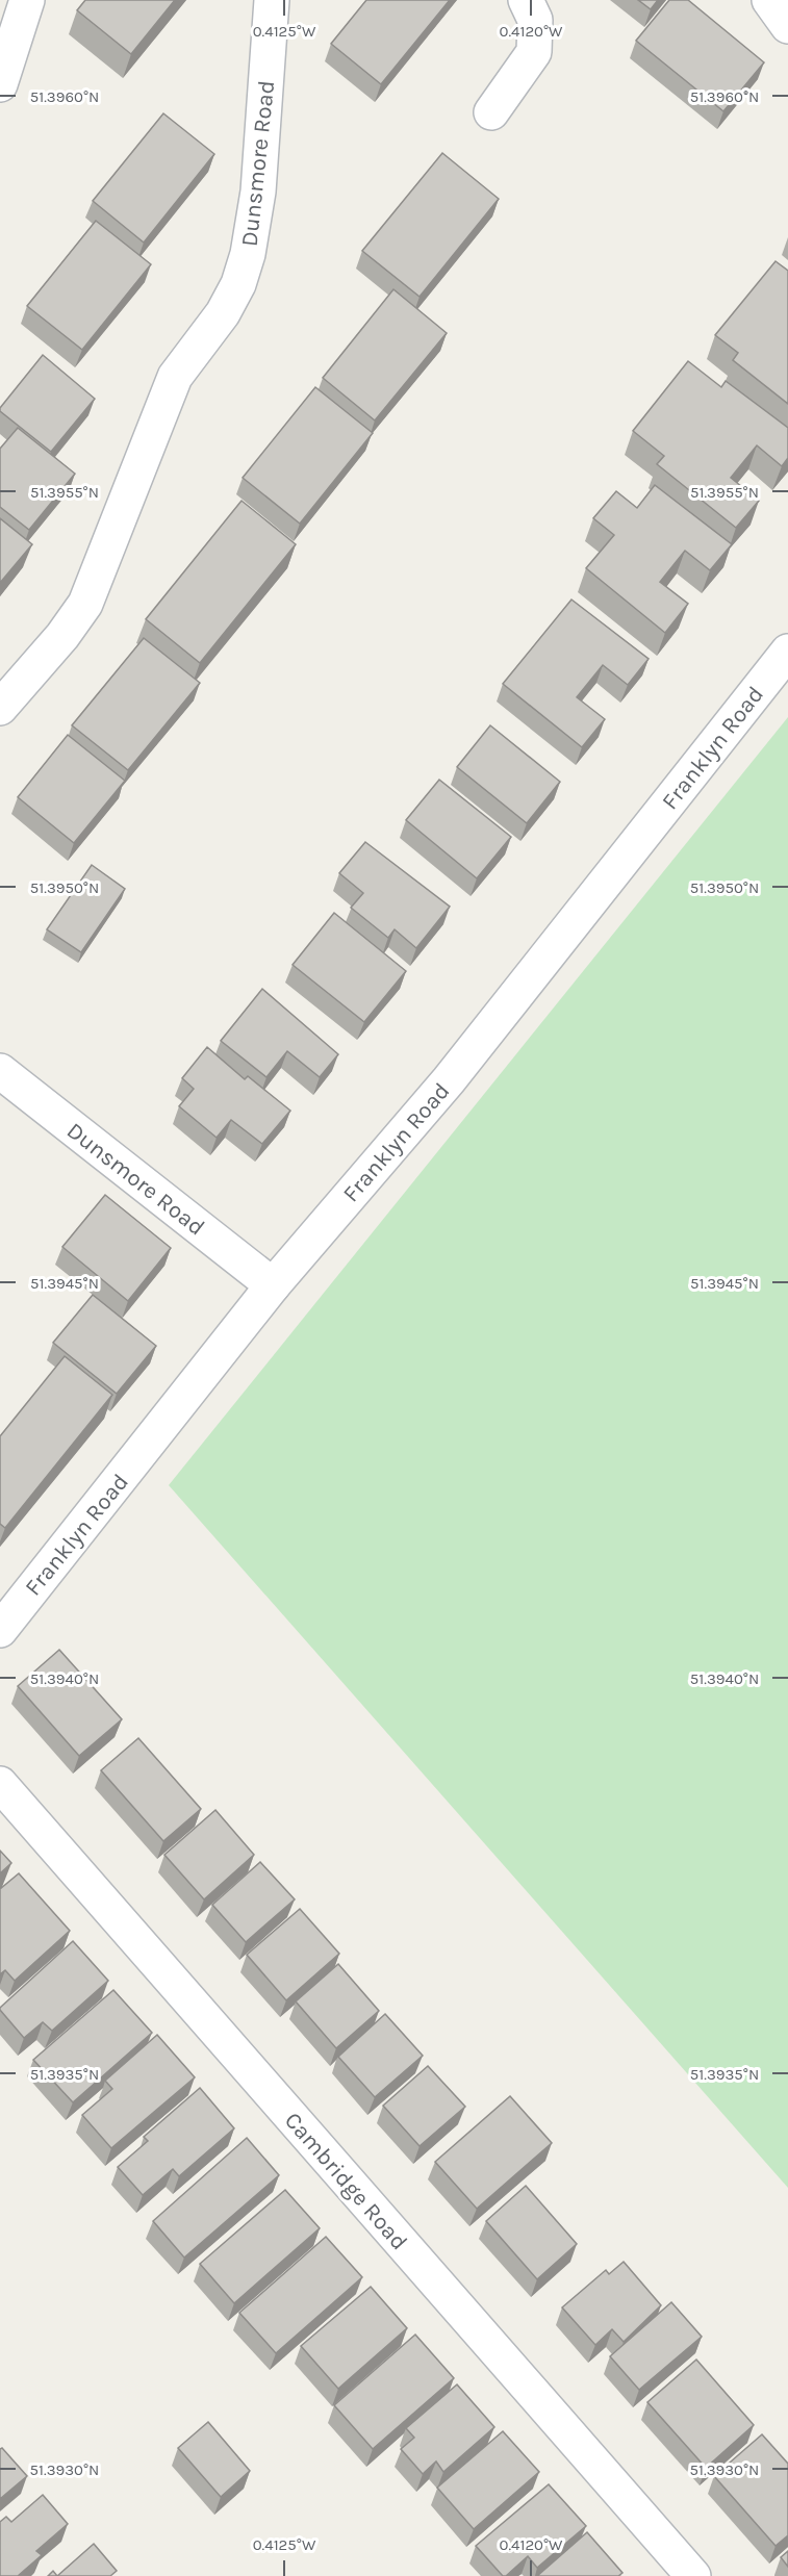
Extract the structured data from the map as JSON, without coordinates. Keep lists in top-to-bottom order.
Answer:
{
  "streets": {
    "street": ["Dunsmore Road", "Franklyn Road", "Cambridge Road"]
  },
  "crossings": [
    ["Dunsmore Road", "Franklyn Road"]
  ],
  "coordinates": [
    "0.4125°W",
    "0.4120°W",
    "51.3960°N",
    "51.3955°N",
    "51.3950°N",
    "51.3945°N",
    "51.3940°N",
    "51.3935°N",
    "51.3930°N"
  ]
}
